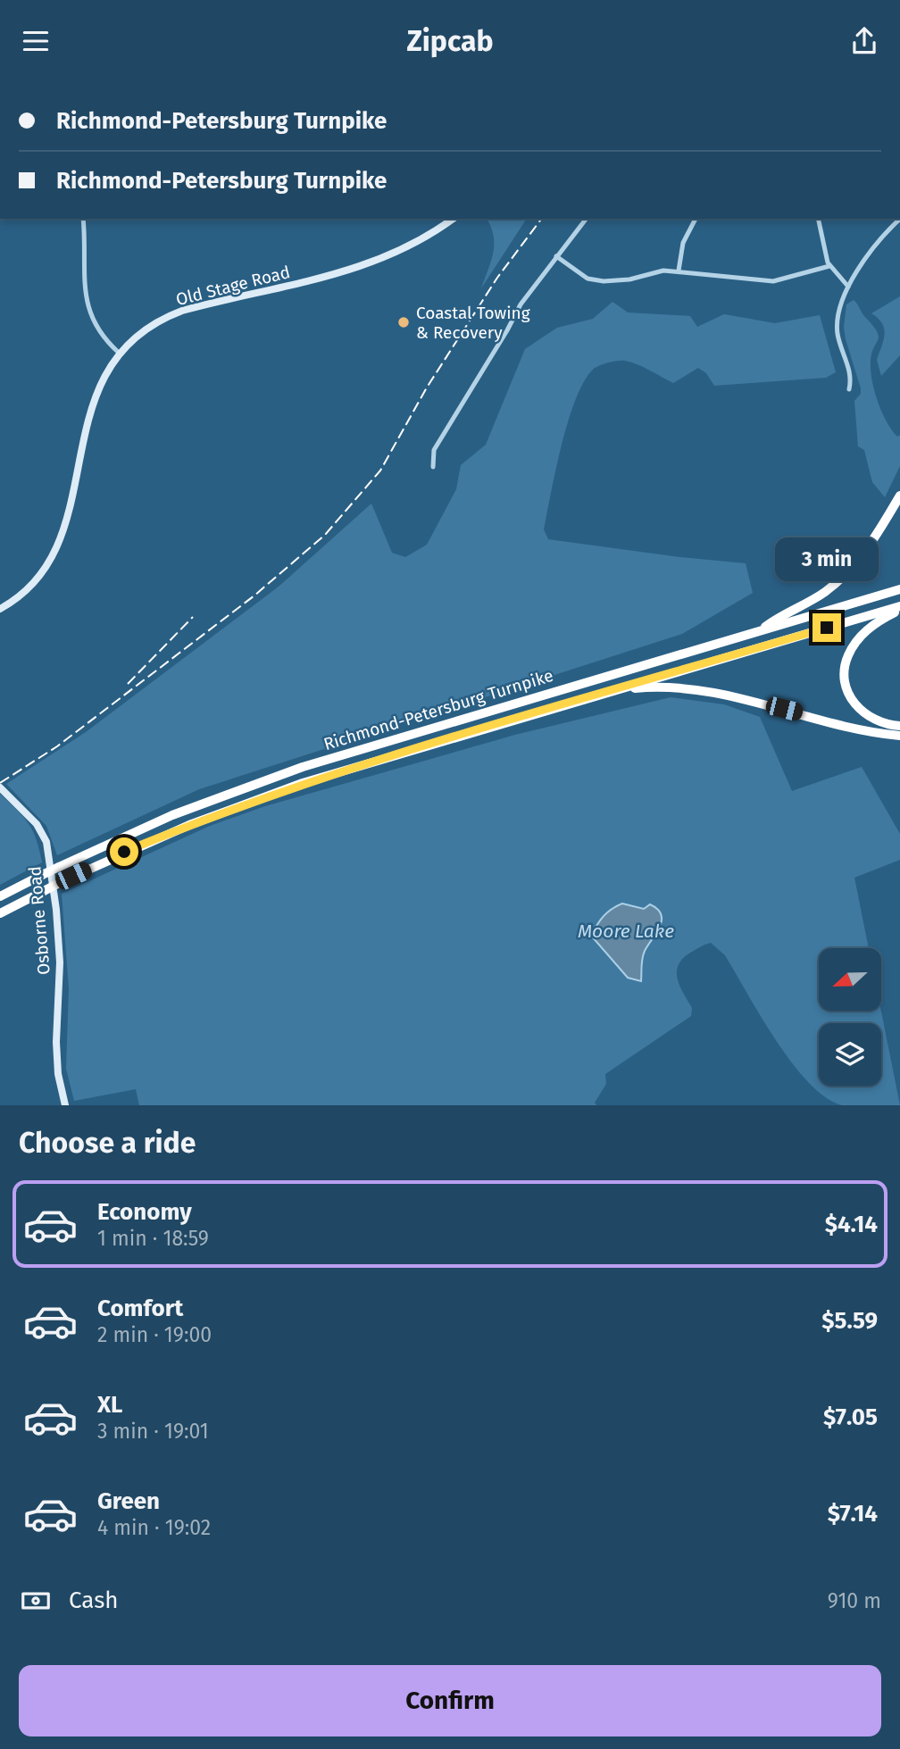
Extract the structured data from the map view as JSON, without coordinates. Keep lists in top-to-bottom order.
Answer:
{
  "streets": {
    "highway": ["Richmond-Petersburg Turnpike"],
    "street": ["Old Stage Road", "Osborne Road"]
  },
  "water": ["Moore Lake"],
  "places": ["Coastal Towing & Recovery"],
  "north": "left",
  "page": {
    "header": "Zipcab",
    "banner": ["Richmond-Petersburg Turnpike", "Richmond-Petersburg Turnpike"],
    "bubble": "3 min",
    "heading": "Choose a ride",
    "list": [
      {
        "name": "Economy",
        "note": "1 min · 18:59",
        "value": "$4.14"
      },
      {
        "name": "Comfort",
        "note": "2 min · 19:00",
        "value": "$5.59"
      },
      {
        "name": "XL",
        "note": "3 min · 19:01",
        "value": "$7.05"
      },
      {
        "name": "Green",
        "note": "4 min · 19:02",
        "value": "$7.14"
      }
    ],
    "pay": ["Cash", "910 m"],
    "buttons": "Confirm"
  }
}
